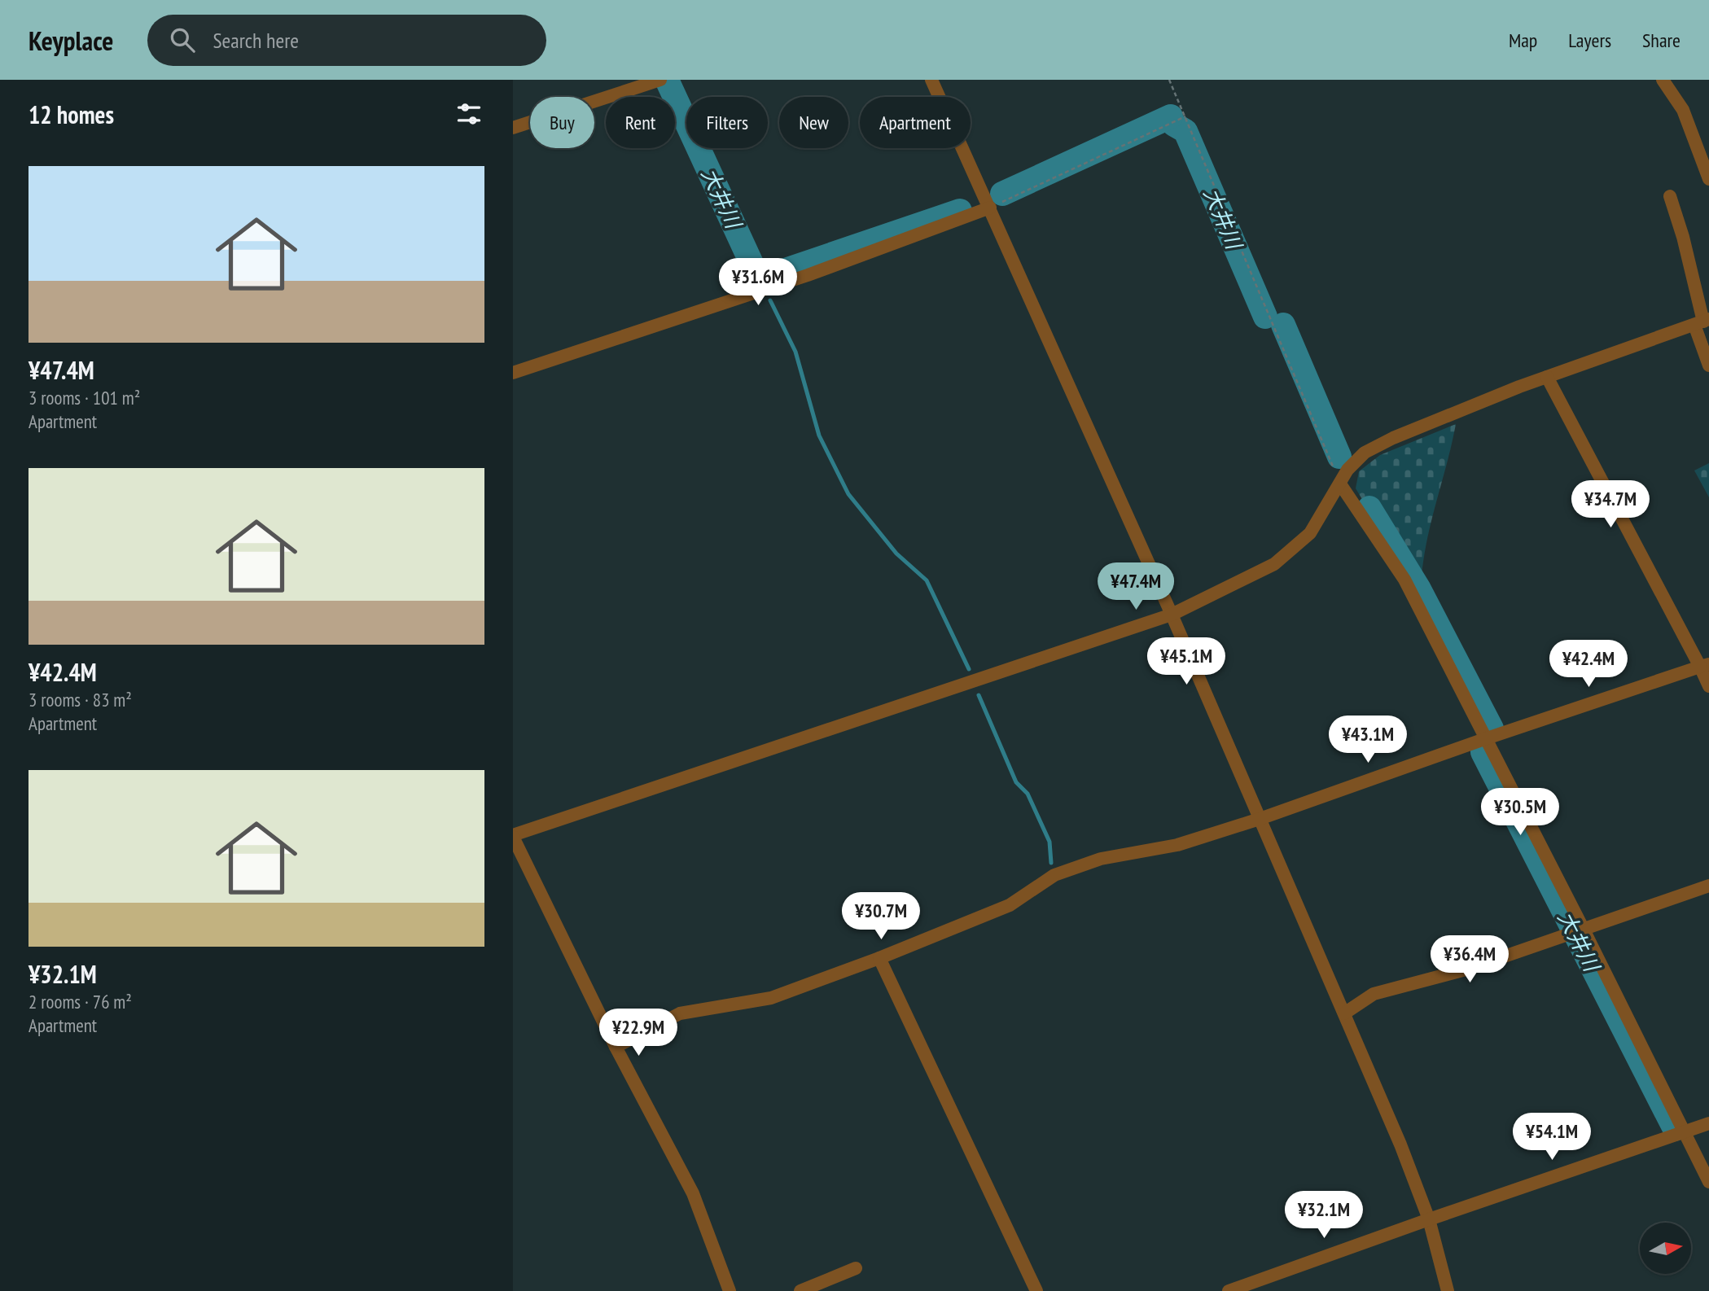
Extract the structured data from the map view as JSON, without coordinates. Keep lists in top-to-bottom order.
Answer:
{
  "water": ["大井川"],
  "north": "right",
  "page": {
    "header": "Keyplace",
    "search": "Search here",
    "nav": ["Map", "Layers", "Share"],
    "heading": "12 homes",
    "chip": [
      "Buy",
      "Rent",
      "Filters",
      "New",
      "Apartment"
    ],
    "list": [
      {
        "name": "¥47.4M",
        "note": "3 rooms · 101 m² · Apartment"
      },
      {
        "name": "¥42.4M",
        "note": "3 rooms · 83 m² · Apartment"
      },
      {
        "name": "¥32.1M",
        "note": "2 rooms · 76 m² · Apartment"
      }
    ],
    "price": [
      "¥31.6M",
      "¥34.7M",
      "¥47.4M",
      "¥45.1M",
      "¥42.4M",
      "¥43.1M",
      "¥30.5M",
      "¥30.7M",
      "¥36.4M",
      "¥22.9M",
      "¥54.1M",
      "¥32.1M"
    ]
  }
}
